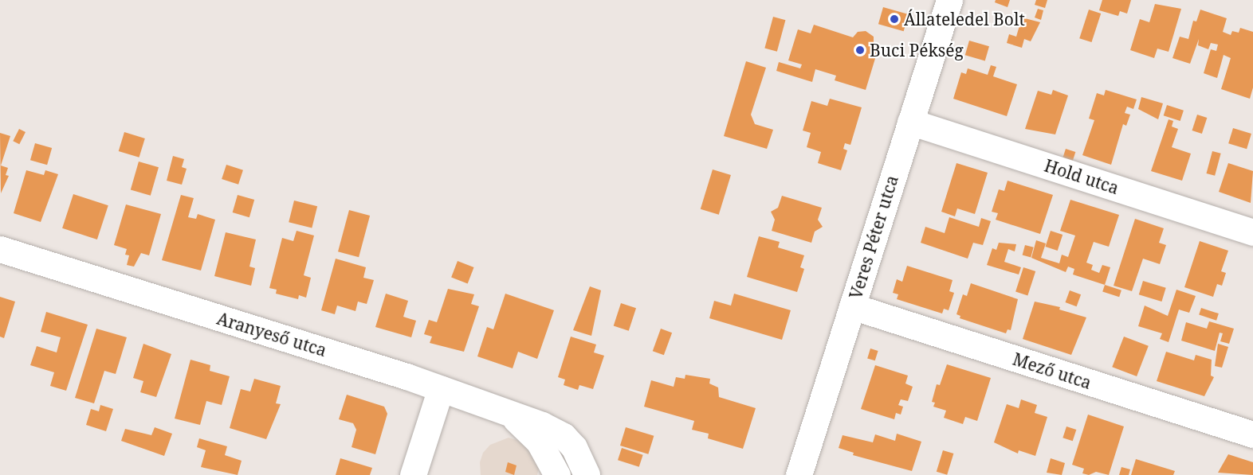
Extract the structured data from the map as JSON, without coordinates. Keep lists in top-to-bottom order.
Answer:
{
  "streets": {
    "street": [
      "Hold utca",
      "Veres Péter utca",
      "Aranyeső utca",
      "Mező utca"
    ]
  },
  "crossings": [
    ["Hold utca", "Veres Péter utca"],
    ["Veres Péter utca", "Mező utca"]
  ],
  "places": ["Állateledel Bolt", "Buci Pékség"]
}
